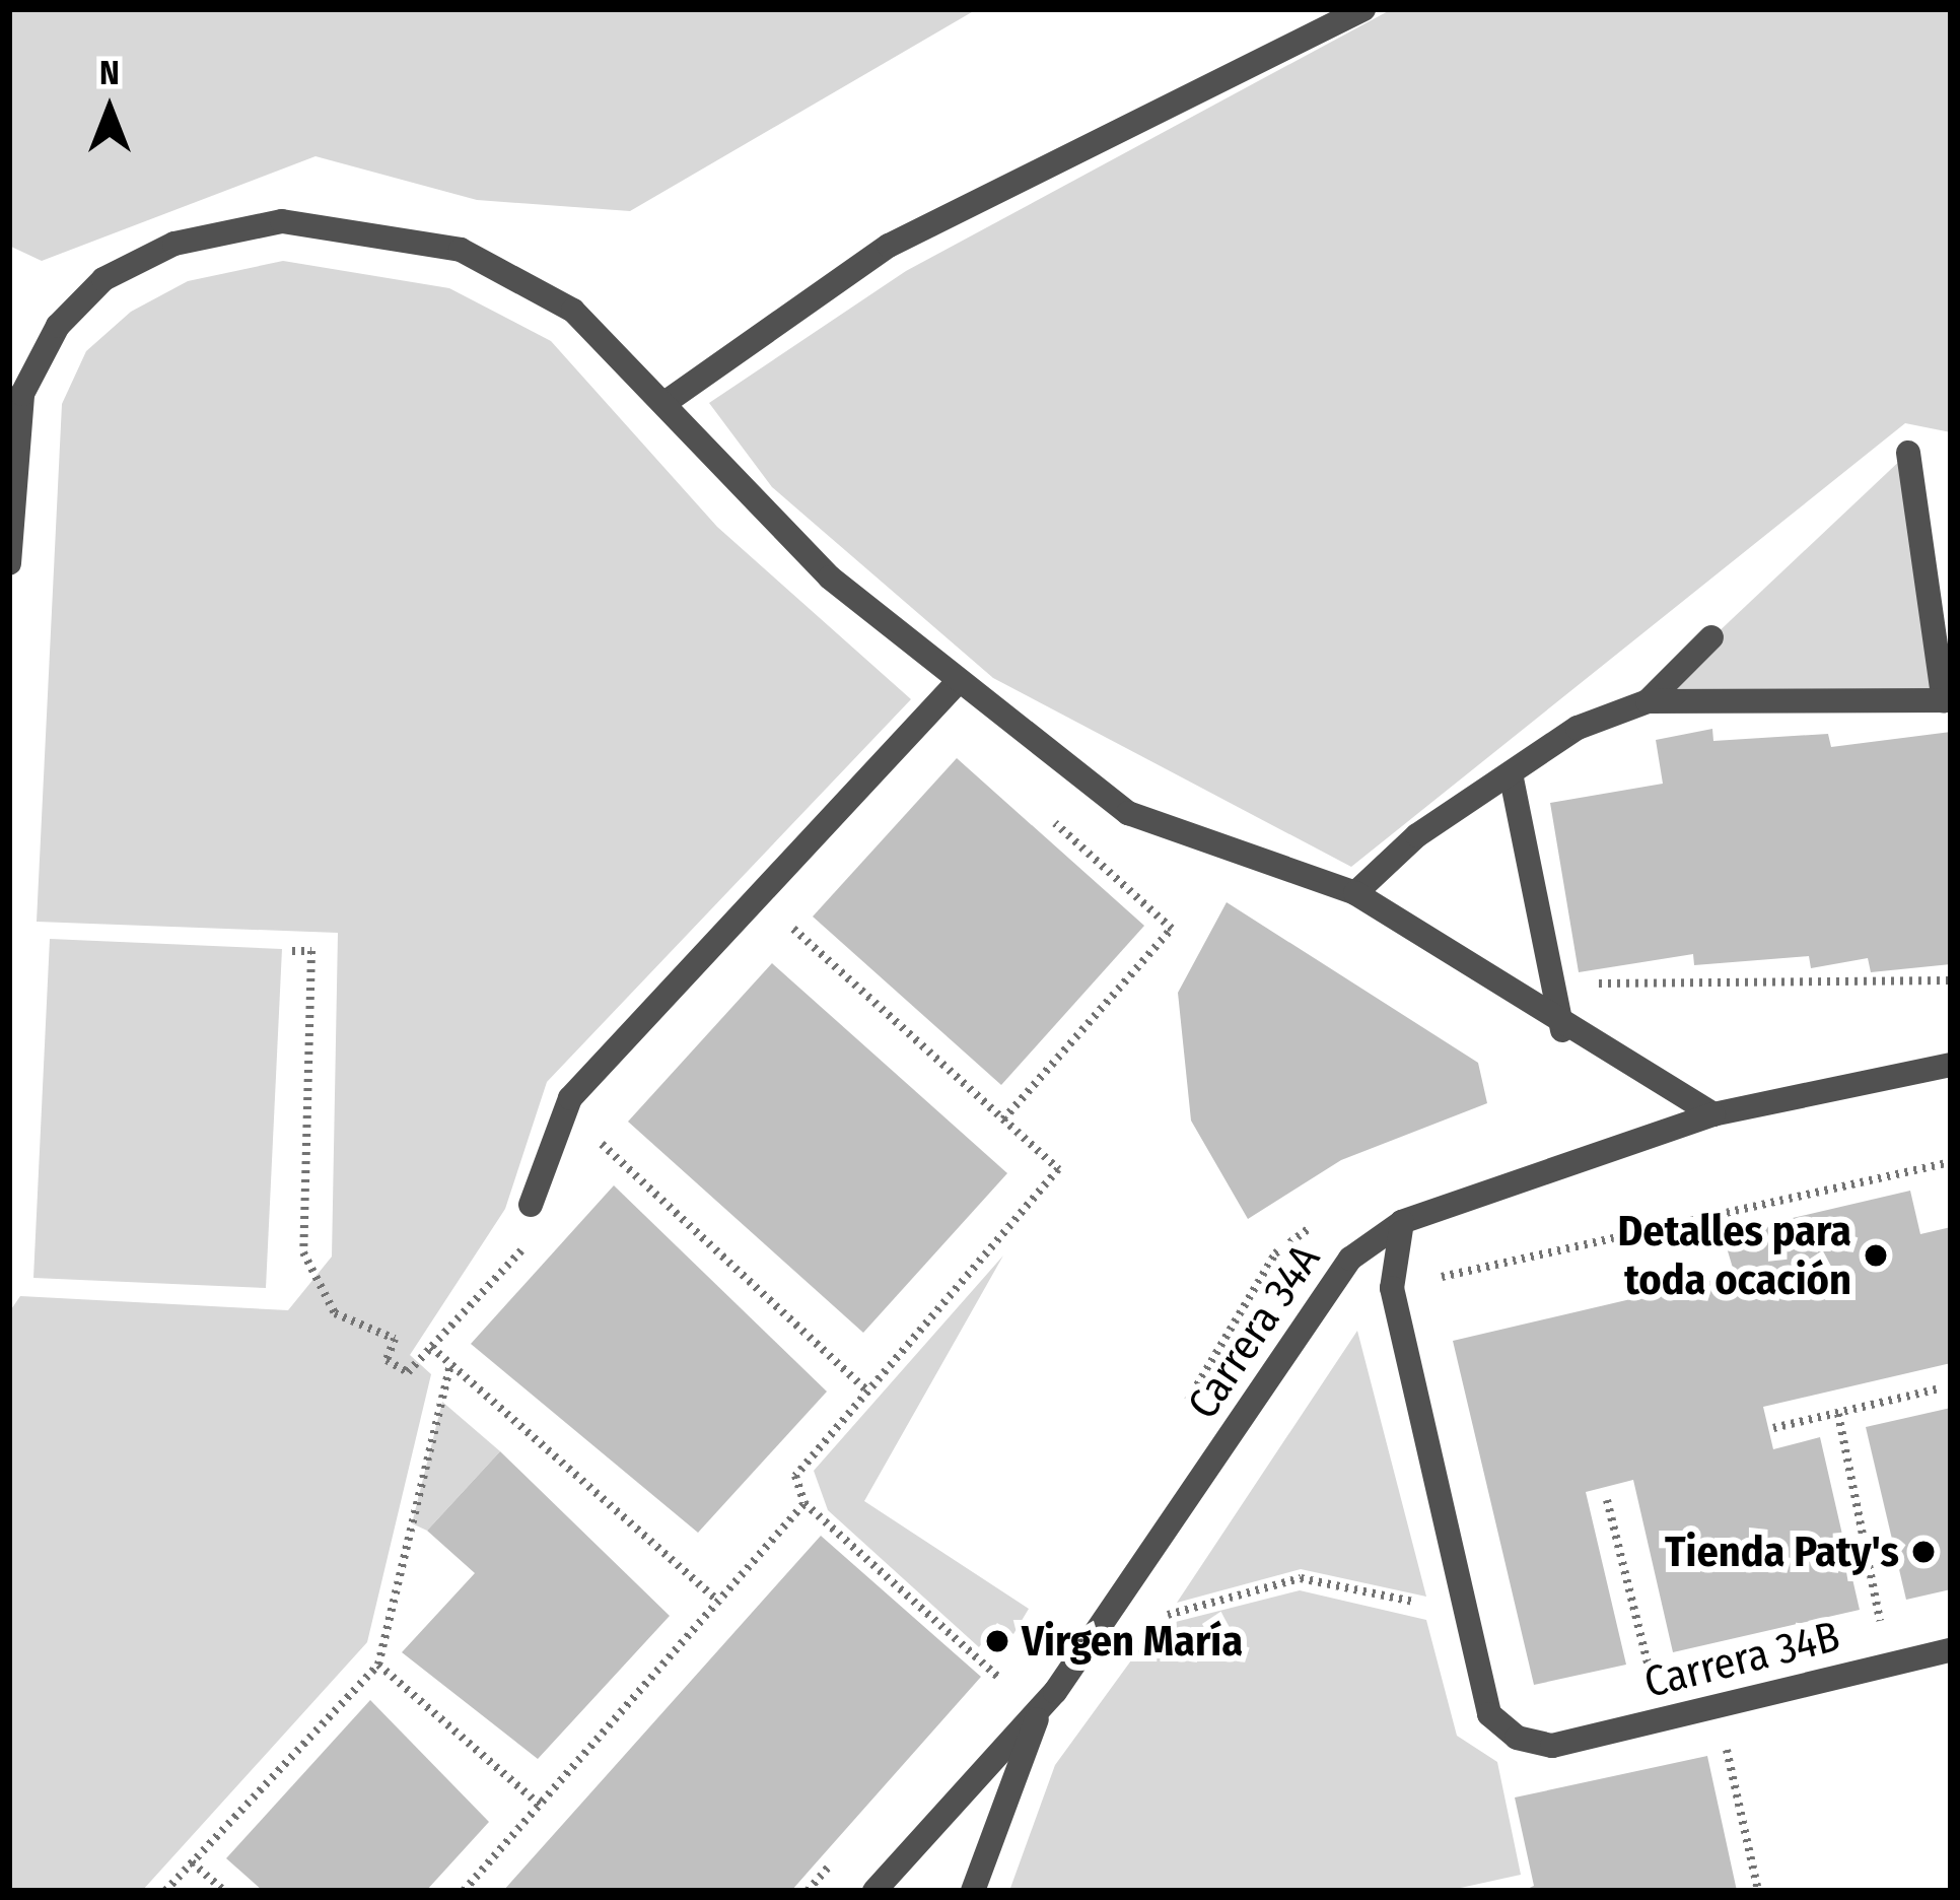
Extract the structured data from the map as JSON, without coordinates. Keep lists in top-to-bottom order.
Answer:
{
  "streets": {
    "street": ["Carrera 34A", "Carrera 34B"]
  },
  "places": ["Detalles para toda ocación", "Tienda Paty's", "Virgen María"],
  "north": "top"
}
